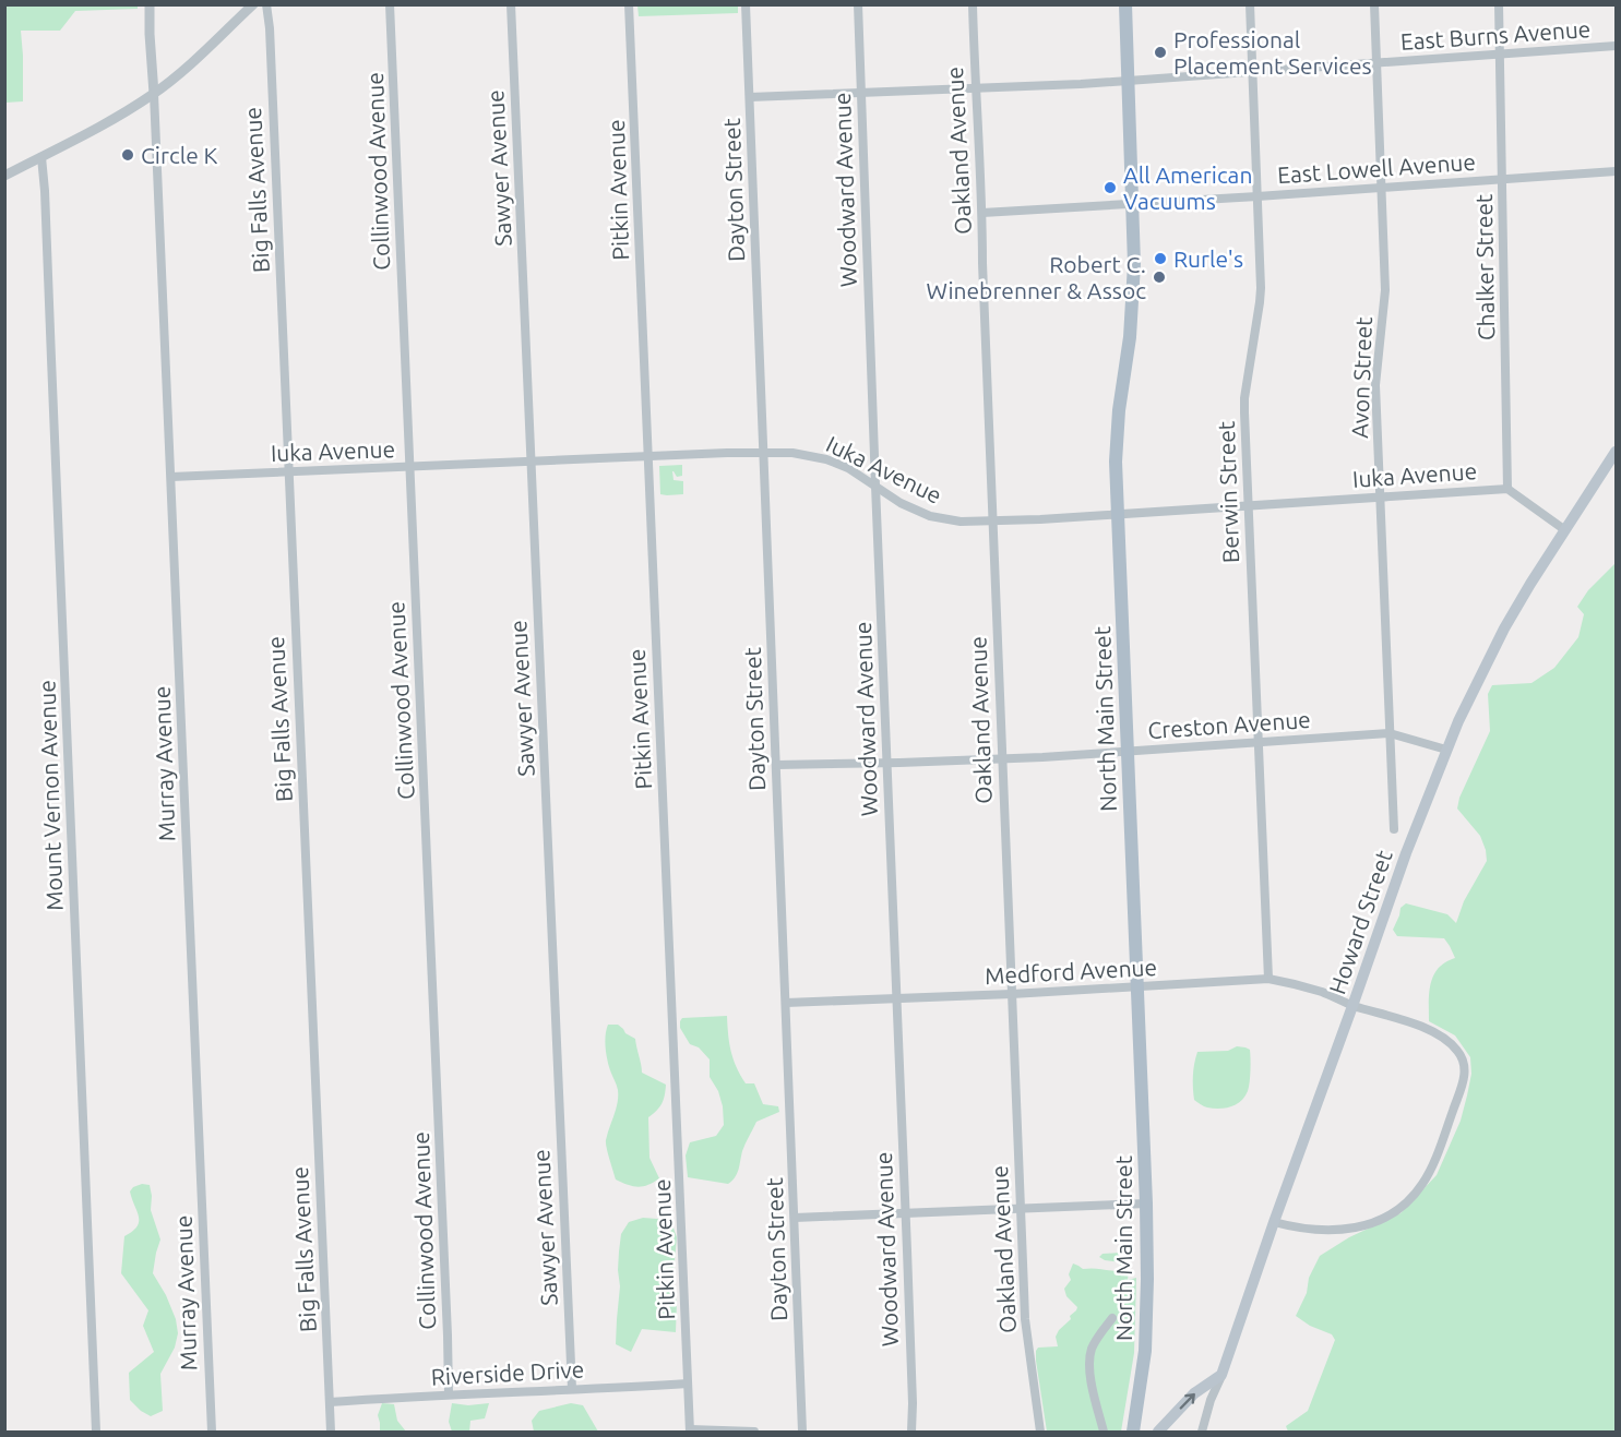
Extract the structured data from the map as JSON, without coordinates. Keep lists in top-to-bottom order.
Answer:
{
  "streets": {
    "main road": ["North Main Street", "Howard Street"],
    "street": [
      "East Burns Avenue",
      "Oakland Avenue",
      "Sawyer Avenue",
      "East Lowell Avenue",
      "Collinwood Avenue",
      "Big Falls Avenue",
      "Pitkin Avenue",
      "Dayton Street",
      "Woodward Avenue",
      "Chalker Street",
      "Avon Street",
      "Iuka Avenue",
      "Berwin Street",
      "Creston Avenue",
      "Murray Avenue",
      "Mount Vernon Avenue",
      "Medford Avenue",
      "Riverside Drive"
    ]
  },
  "crossings": [
    ["East Burns Avenue", "Oakland Avenue"],
    ["East Burns Avenue", "Dayton Street"],
    ["East Burns Avenue", "Woodward Avenue"],
    ["East Burns Avenue", "Chalker Street"],
    ["East Burns Avenue", "Avon Street"],
    ["East Burns Avenue", "Berwin Street"],
    ["East Burns Avenue", "North Main Street"],
    ["Oakland Avenue", "East Lowell Avenue"],
    ["Oakland Avenue", "Iuka Avenue"],
    ["Oakland Avenue", "Creston Avenue"],
    ["Oakland Avenue", "Medford Avenue"],
    ["Sawyer Avenue", "Iuka Avenue"],
    ["Sawyer Avenue", "Riverside Drive"],
    ["East Lowell Avenue", "Chalker Street"],
    ["East Lowell Avenue", "Avon Street"],
    ["East Lowell Avenue", "Berwin Street"],
    ["East Lowell Avenue", "North Main Street"],
    ["Collinwood Avenue", "Iuka Avenue"],
    ["Collinwood Avenue", "Riverside Drive"],
    ["Big Falls Avenue", "Iuka Avenue"],
    ["Big Falls Avenue", "Riverside Drive"],
    ["Pitkin Avenue", "Iuka Avenue"],
    ["Pitkin Avenue", "Riverside Drive"],
    ["Dayton Street", "Iuka Avenue"],
    ["Dayton Street", "Creston Avenue"],
    ["Dayton Street", "Medford Avenue"],
    ["Woodward Avenue", "Iuka Avenue"],
    ["Woodward Avenue", "Creston Avenue"],
    ["Woodward Avenue", "Medford Avenue"],
    ["Chalker Street", "Iuka Avenue"],
    ["Avon Street", "Iuka Avenue"],
    ["Avon Street", "Creston Avenue"],
    ["Iuka Avenue", "Berwin Street"],
    ["Iuka Avenue", "North Main Street"],
    ["Iuka Avenue", "Murray Avenue"],
    ["Iuka Avenue", "Howard Street"],
    ["Berwin Street", "Creston Avenue"],
    ["Berwin Street", "Medford Avenue"],
    ["North Main Street", "Creston Avenue"],
    ["North Main Street", "Medford Avenue"],
    ["Creston Avenue", "Howard Street"],
    ["Howard Street", "Medford Avenue"]
  ],
  "places": [
    "Professional Placement Services",
    "Circle K",
    "All American Vacuums",
    "Rurle's",
    "Robert C. Winebrenner & Assoc"
  ]
}
